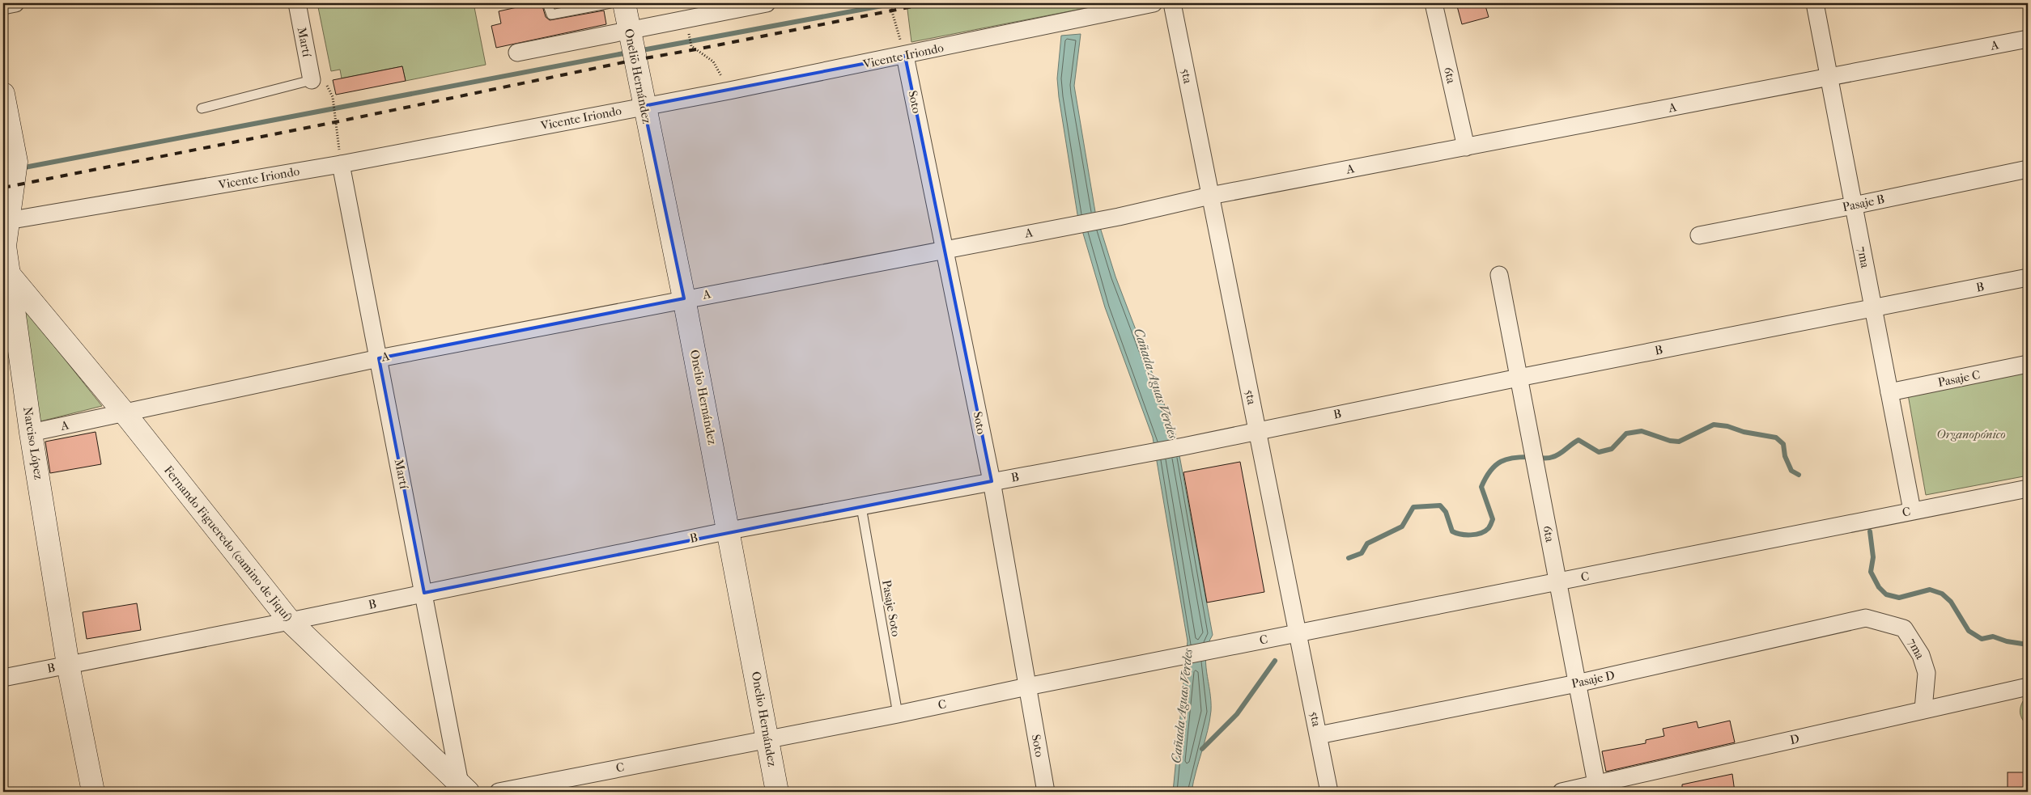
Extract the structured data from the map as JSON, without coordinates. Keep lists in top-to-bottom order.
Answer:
{
  "streets": {
    "street": [
      "Martí",
      "A",
      "Vicente Iriondo",
      "6ta",
      "Onelio Hernández",
      "5ta",
      "Soto",
      "Pasaje B",
      "7ma",
      "B",
      "Pasaje C",
      "Narciso López",
      "C",
      "Fernando Figueredo (camino de Jiquí)",
      "Pasaje D",
      "D"
    ],
    "lane": ["Pasaje Soto"]
  },
  "crossings": [
    ["Martí", "A"],
    ["Martí", "Vicente Iriondo"],
    ["Martí", "B"],
    ["Martí", "Fernando Figueredo (camino de Jiquí)"],
    ["A", "6ta"],
    ["A", "Onelio Hernández"],
    ["A", "5ta"],
    ["A", "Soto"],
    ["A", "7ma"],
    ["A", "Narciso López"],
    ["A", "Fernando Figueredo (camino de Jiquí)"],
    ["Vicente Iriondo", "Onelio Hernández"],
    ["Vicente Iriondo", "Soto"],
    ["Vicente Iriondo", "Narciso López"],
    ["6ta", "B"],
    ["6ta", "C"],
    ["6ta", "Pasaje D"],
    ["6ta", "D"],
    ["Onelio Hernández", "B"],
    ["Onelio Hernández", "C"],
    ["5ta", "B"],
    ["5ta", "C"],
    ["5ta", "Pasaje D"],
    ["Soto", "B"],
    ["Soto", "C"],
    ["Pasaje B", "7ma"],
    ["7ma", "B"],
    ["7ma", "Pasaje C"],
    ["7ma", "C"],
    ["7ma", "Pasaje D"],
    ["7ma", "D"],
    ["B", "Narciso López"],
    ["B", "Fernando Figueredo (camino de Jiquí)"],
    ["B", "Pasaje Soto"],
    ["Narciso López", "Fernando Figueredo (camino de Jiquí)"],
    ["C", "Pasaje Soto"]
  ],
  "water": ["Cañada Aguas Verdes"],
  "parks": ["Organopónico"]
}
